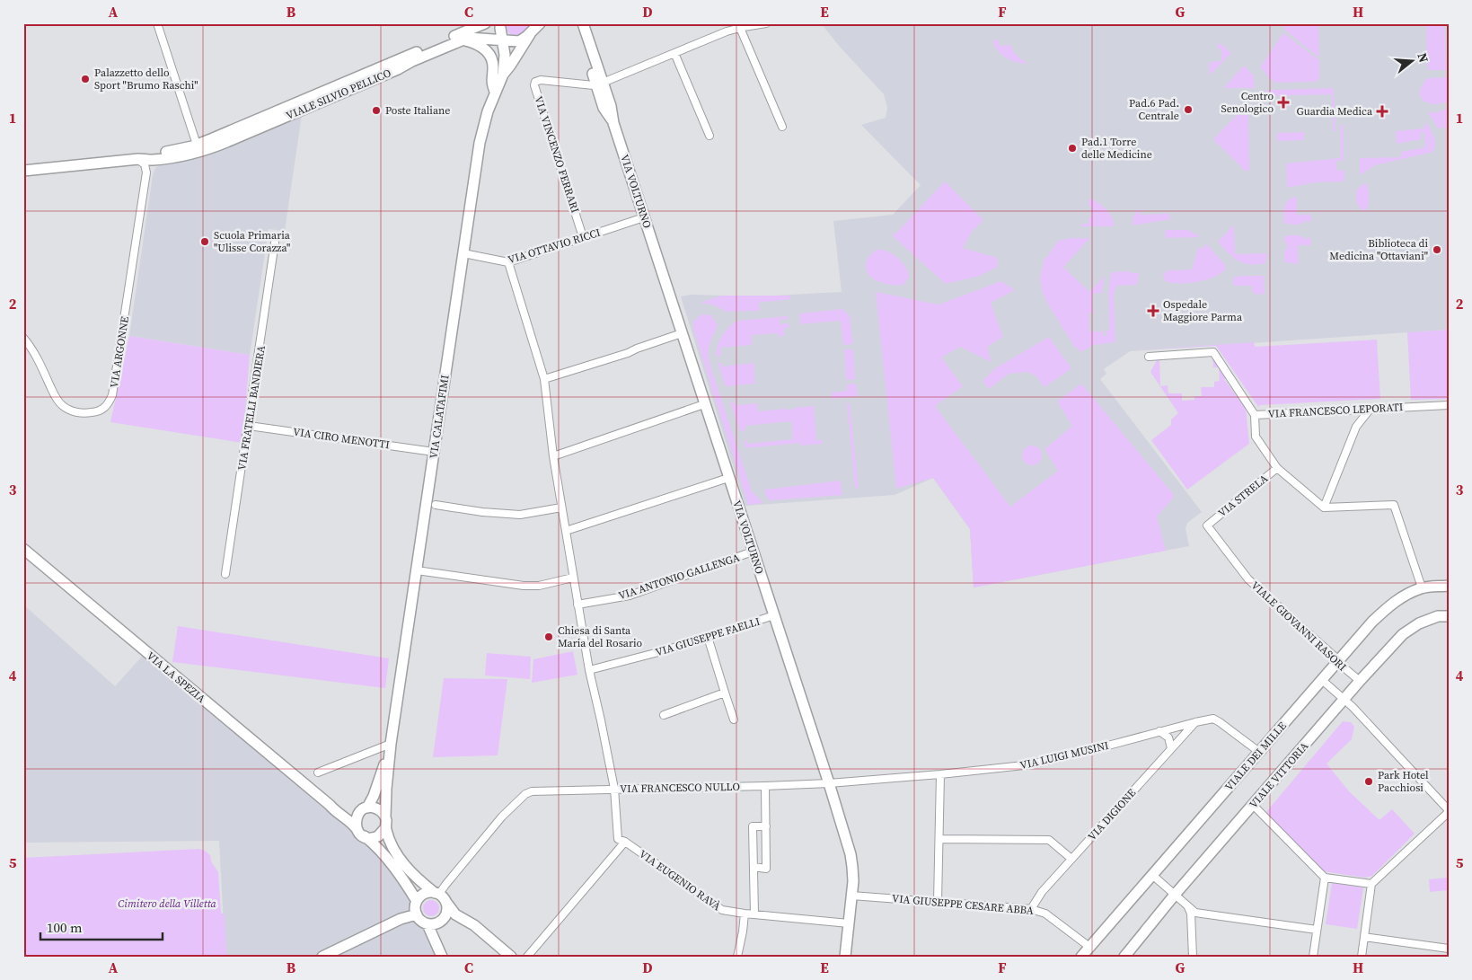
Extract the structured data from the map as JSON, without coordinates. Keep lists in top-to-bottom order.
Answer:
{
  "streets": {
    "main road": [
      "VIALE SILVIO PELLICO",
      "VIA VOLTURNO",
      "VIA CALATAFIMI",
      "VIA LA SPEZIA",
      "VIALE DEI MILLE",
      "VIALE VITTORIA"
    ],
    "street": [
      "VIA VINCENZO FERRARI",
      "VIA OTTAVIO RICCI",
      "VIA ARGONNE",
      "VIA FRATELLI BANDIERA",
      "VIA FRANCESCO LEPORATI",
      "VIA CIRO MENOTTI",
      "VIA STRELA",
      "VIA ANTONIO GALLENGA",
      "VIALE GIOVANNI RASORI",
      "VIA GIUSEPPE FAELLI",
      "VIA LUIGI MUSINI",
      "VIA FRANCESCO NULLO",
      "VIA DIGIONE",
      "VIA EUGENIO RAVÀ",
      "VIA GIUSEPPE CESARE ABBA"
    ]
  },
  "crossings": [
    ["VIALE SILVIO PELLICO", "VIA CALATAFIMI"],
    ["VIA VINCENZO FERRARI", "VIA VOLTURNO"],
    ["VIA VINCENZO FERRARI", "VIA OTTAVIO RICCI"],
    ["VIA VOLTURNO", "VIA OTTAVIO RICCI"],
    ["VIA VOLTURNO", "VIA ANTONIO GALLENGA"],
    ["VIA VOLTURNO", "VIA GIUSEPPE FAELLI"],
    ["VIA VOLTURNO", "VIA LUIGI MUSINI"],
    ["VIA VOLTURNO", "VIA FRANCESCO NULLO"],
    ["VIA VOLTURNO", "VIA EUGENIO RAVÀ"],
    ["VIA VOLTURNO", "VIA GIUSEPPE CESARE ABBA"],
    ["VIA OTTAVIO RICCI", "VIA CALATAFIMI"],
    ["VIA OTTAVIO RICCI", "VIA EUGENIO RAVÀ"],
    ["VIA FRATELLI BANDIERA", "VIA CIRO MENOTTI"],
    ["VIA FRANCESCO LEPORATI", "VIA STRELA"],
    ["VIA CALATAFIMI", "VIA CIRO MENOTTI"],
    ["VIA CALATAFIMI", "VIA LA SPEZIA"],
    ["VIA STRELA", "VIALE GIOVANNI RASORI"],
    ["VIA ANTONIO GALLENGA", "VIA EUGENIO RAVÀ"],
    ["VIALE GIOVANNI RASORI", "VIALE DEI MILLE"],
    ["VIALE GIOVANNI RASORI", "VIALE VITTORIA"],
    ["VIA GIUSEPPE FAELLI", "VIA EUGENIO RAVÀ"],
    ["VIA LA SPEZIA", "VIA FRANCESCO NULLO"],
    ["VIA LUIGI MUSINI", "VIALE DEI MILLE"],
    ["VIA LUIGI MUSINI", "VIA FRANCESCO NULLO"],
    ["VIA LUIGI MUSINI", "VIA DIGIONE"],
    ["VIALE DEI MILLE", "VIA GIUSEPPE CESARE ABBA"],
    ["VIA FRANCESCO NULLO", "VIA EUGENIO RAVÀ"],
    ["VIA DIGIONE", "VIA GIUSEPPE CESARE ABBA"]
  ],
  "parks": ["Cimitero della Villetta"],
  "places": {
    "other": [
      "Palazzetto dello Sport \"Brumo Raschi\"",
      "Pad.6 Pad. Centrale",
      "Poste Italiane",
      "Pad.1 Torre delle Medicine",
      "Scuola Primaria \"Ulisse Corazza\"",
      "Biblioteca di Medicina \"Ottaviani\"",
      "Chiesa di Santa Maria del Rosario",
      "Park Hotel Pacchiosi"
    ],
    "health": ["Centro Senologico", "Guardia Medica", "Ospedale Maggiore Parma"]
  },
  "scale_bar": "100 m",
  "north": "right",
  "grid": {
    "columns": [
      "A",
      "B",
      "C",
      "D",
      "E",
      "F",
      "G",
      "H"
    ],
    "rows": [
      "1",
      "2",
      "3",
      "4",
      "5"
    ]
  }
}
